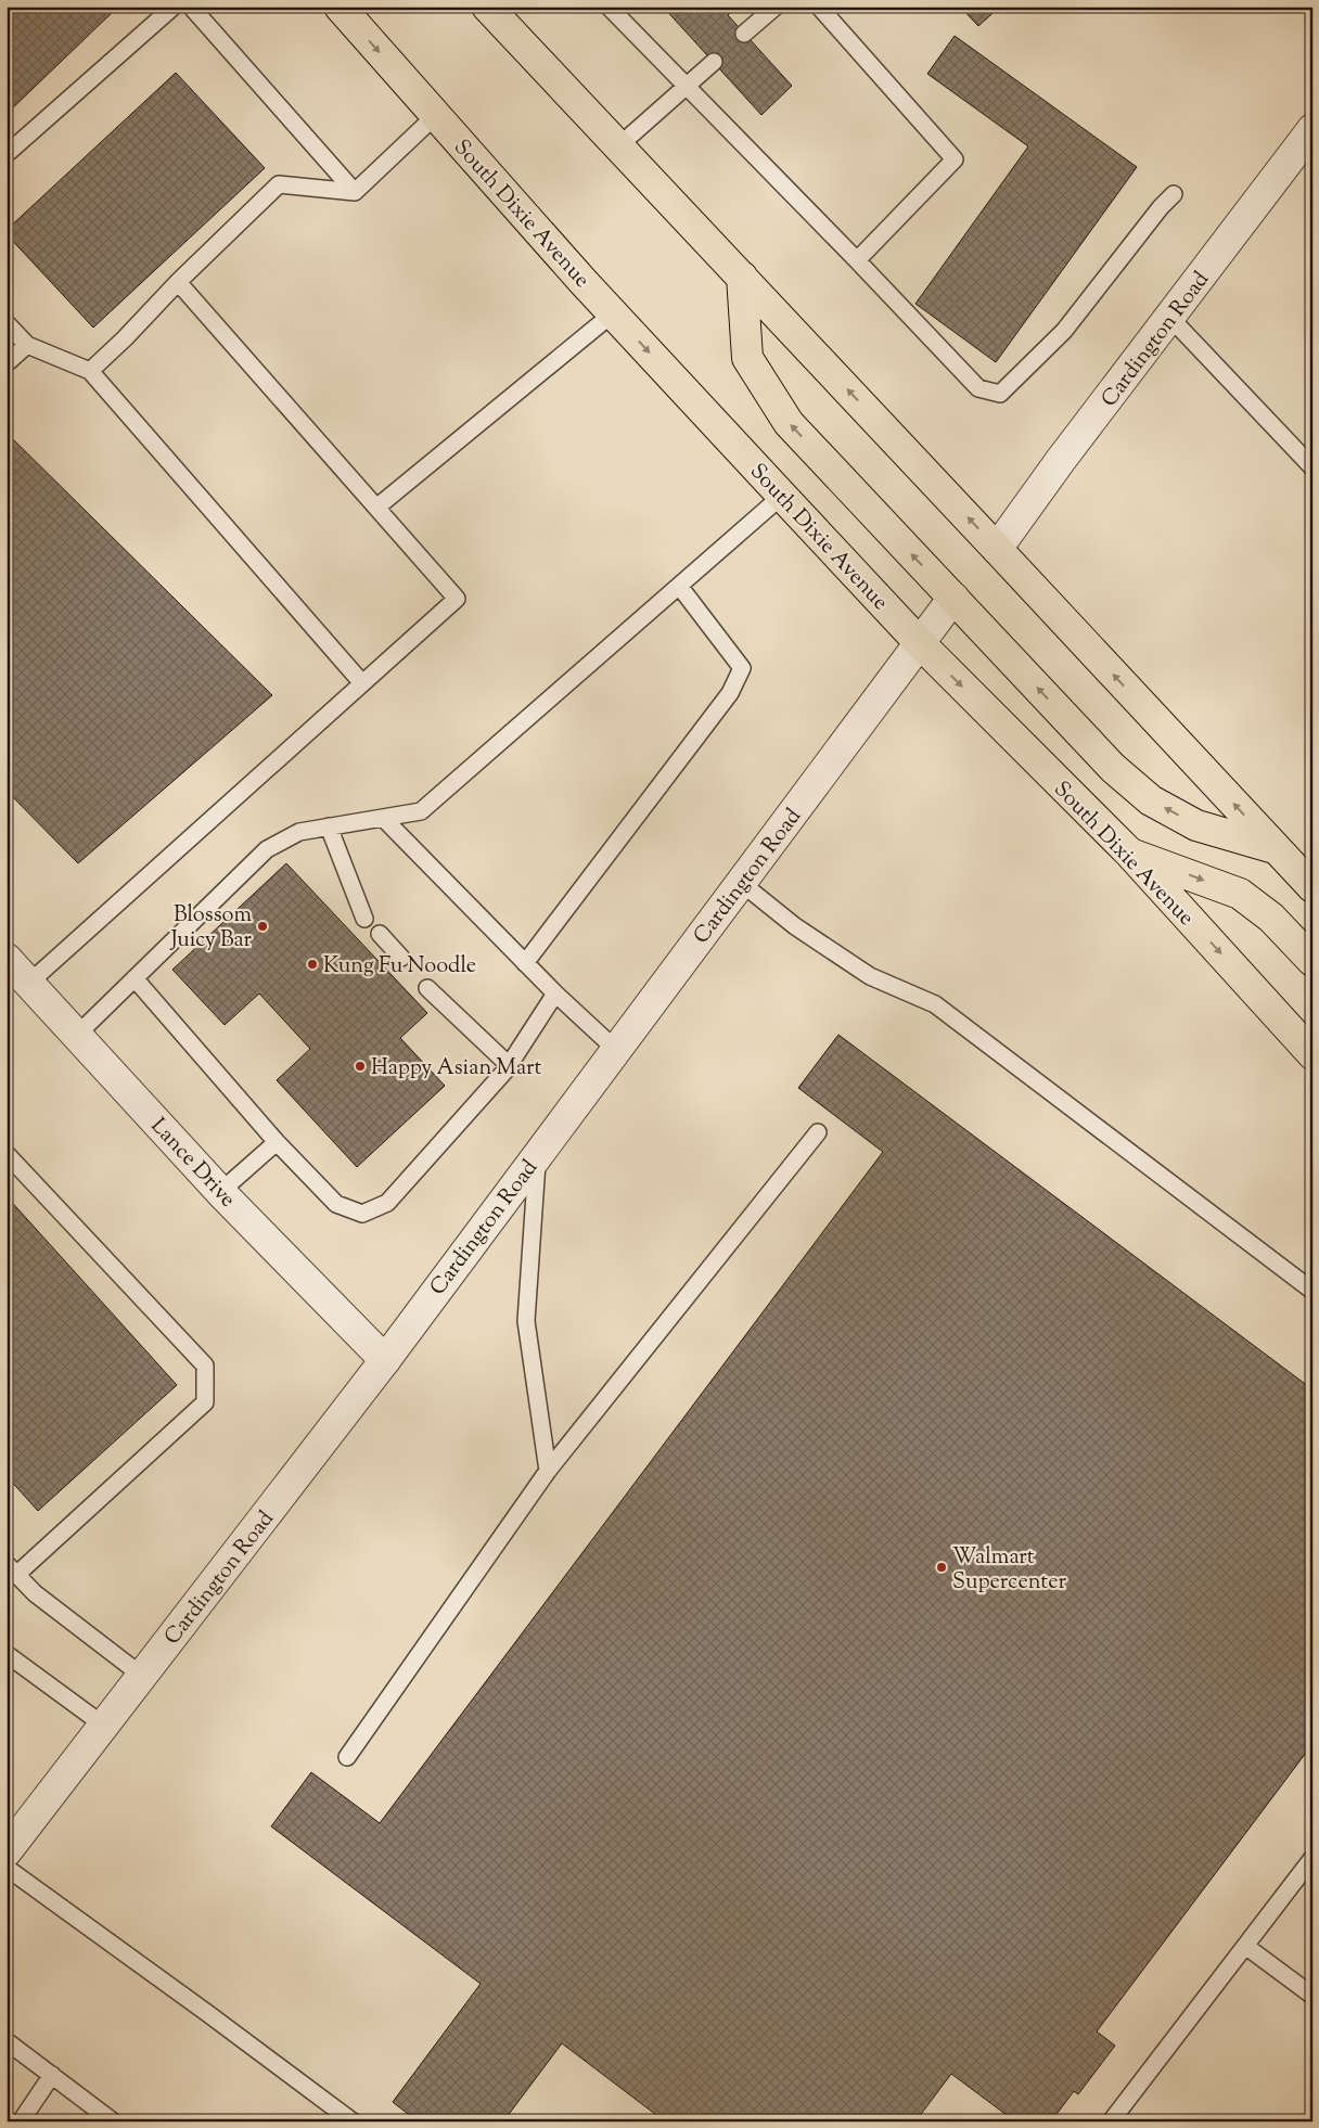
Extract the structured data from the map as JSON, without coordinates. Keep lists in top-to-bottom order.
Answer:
{
  "streets": {
    "main road": ["South Dixie Avenue"],
    "street": ["Cardington Road", "Lance Drive"]
  },
  "crossings": [
    ["South Dixie Avenue", "Cardington Road"],
    ["Cardington Road", "Lance Drive"]
  ],
  "places": [
    "Blossom Juicy Bar",
    "Kung Fu Noodle",
    "Happy Asian Mart",
    "Walmart Supercenter"
  ]
}
